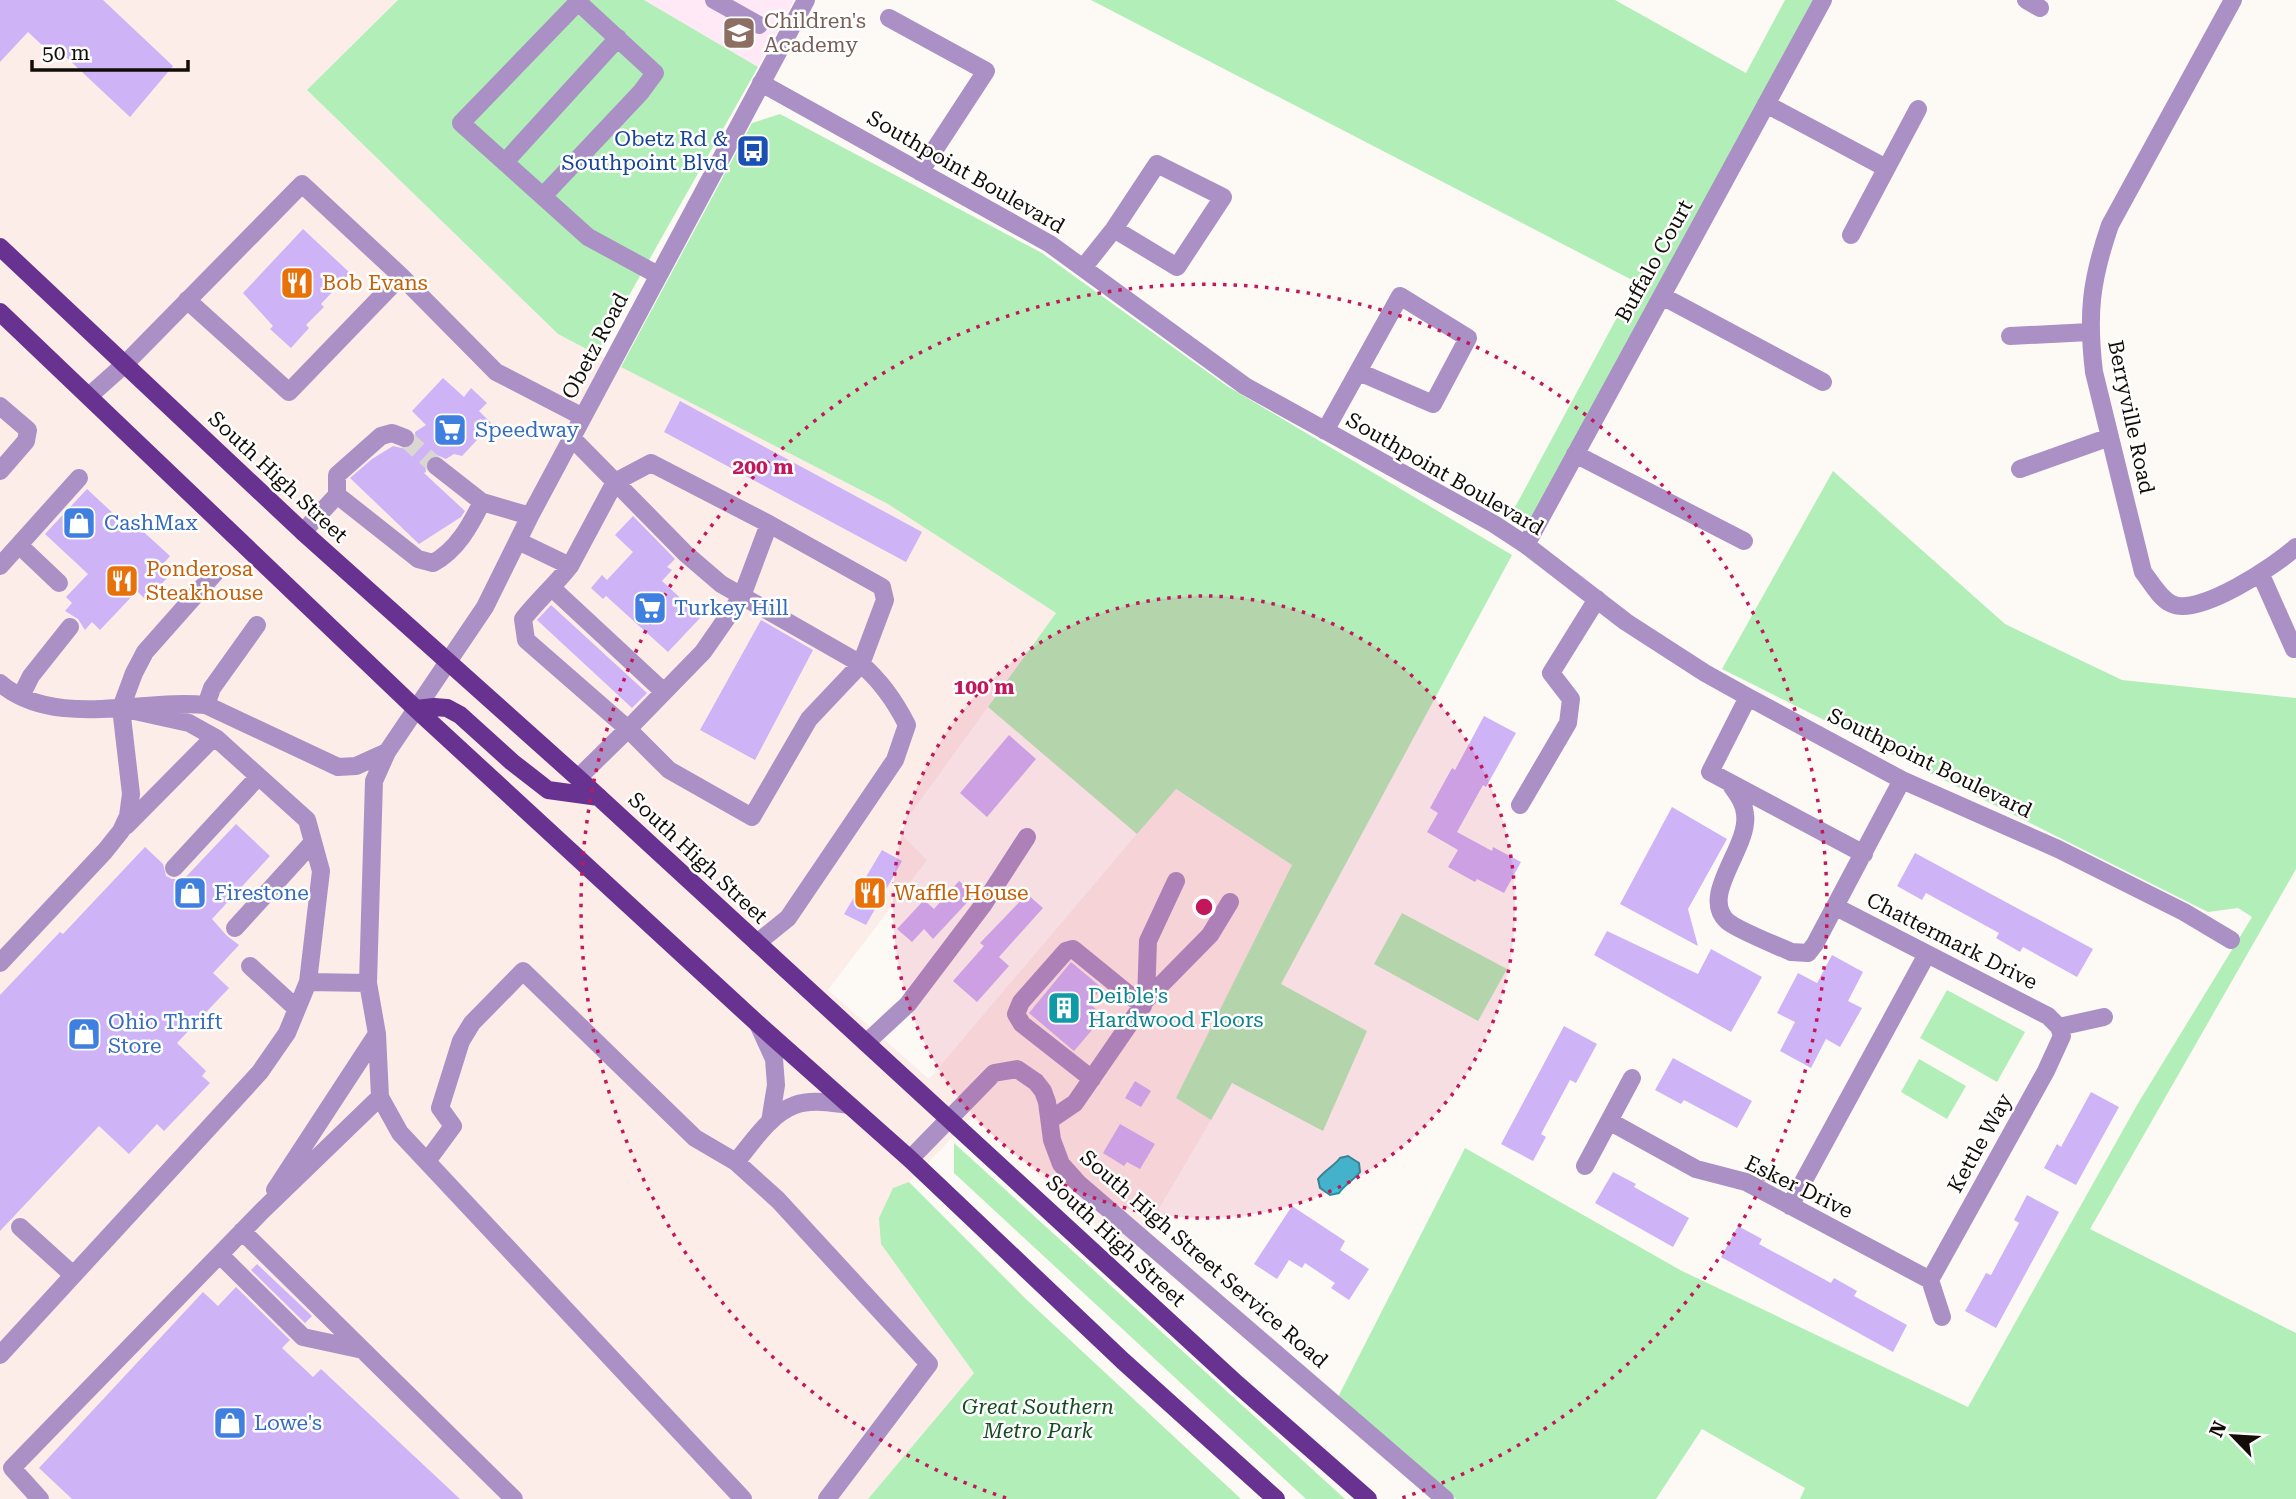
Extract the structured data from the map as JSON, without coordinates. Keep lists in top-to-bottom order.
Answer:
{
  "streets": {
    "main road": ["South High Street"],
    "street": [
      "Southpoint Boulevard",
      "Buffalo Court",
      "Obetz Road",
      "Berryville Road",
      "Chattermark Drive",
      "Kettle Way",
      "Esker Drive",
      "South High Street Service Road"
    ]
  },
  "crossings": [
    ["Southpoint Boulevard", "Buffalo Court"],
    ["Southpoint Boulevard", "Obetz Road"],
    ["Southpoint Boulevard", "Chattermark Drive"],
    ["Obetz Road", "South High Street"],
    ["South High Street", "South High Street Service Road"],
    ["Chattermark Drive", "Kettle Way"],
    ["Kettle Way", "Esker Drive"]
  ],
  "parks": ["Great Southern Metro Park"],
  "places": {
    "school or university": ["Children's Academy"],
    "bus stop": ["Obetz Rd & Southpoint Blvd"],
    "restaurant": ["Bob Evans", "Ponderosa Steakhouse", "Waffle House"],
    "supermarket": ["Speedway", "Turkey Hill"],
    "shop": [
      "CashMax",
      "Firestone",
      "Ohio Thrift Store",
      "Lowe's"
    ],
    "building": ["Deible's Hardwood Floors"]
  },
  "scale_bar": "50 m",
  "north": "top left",
  "rings": ["200 m", "100 m"]
}
